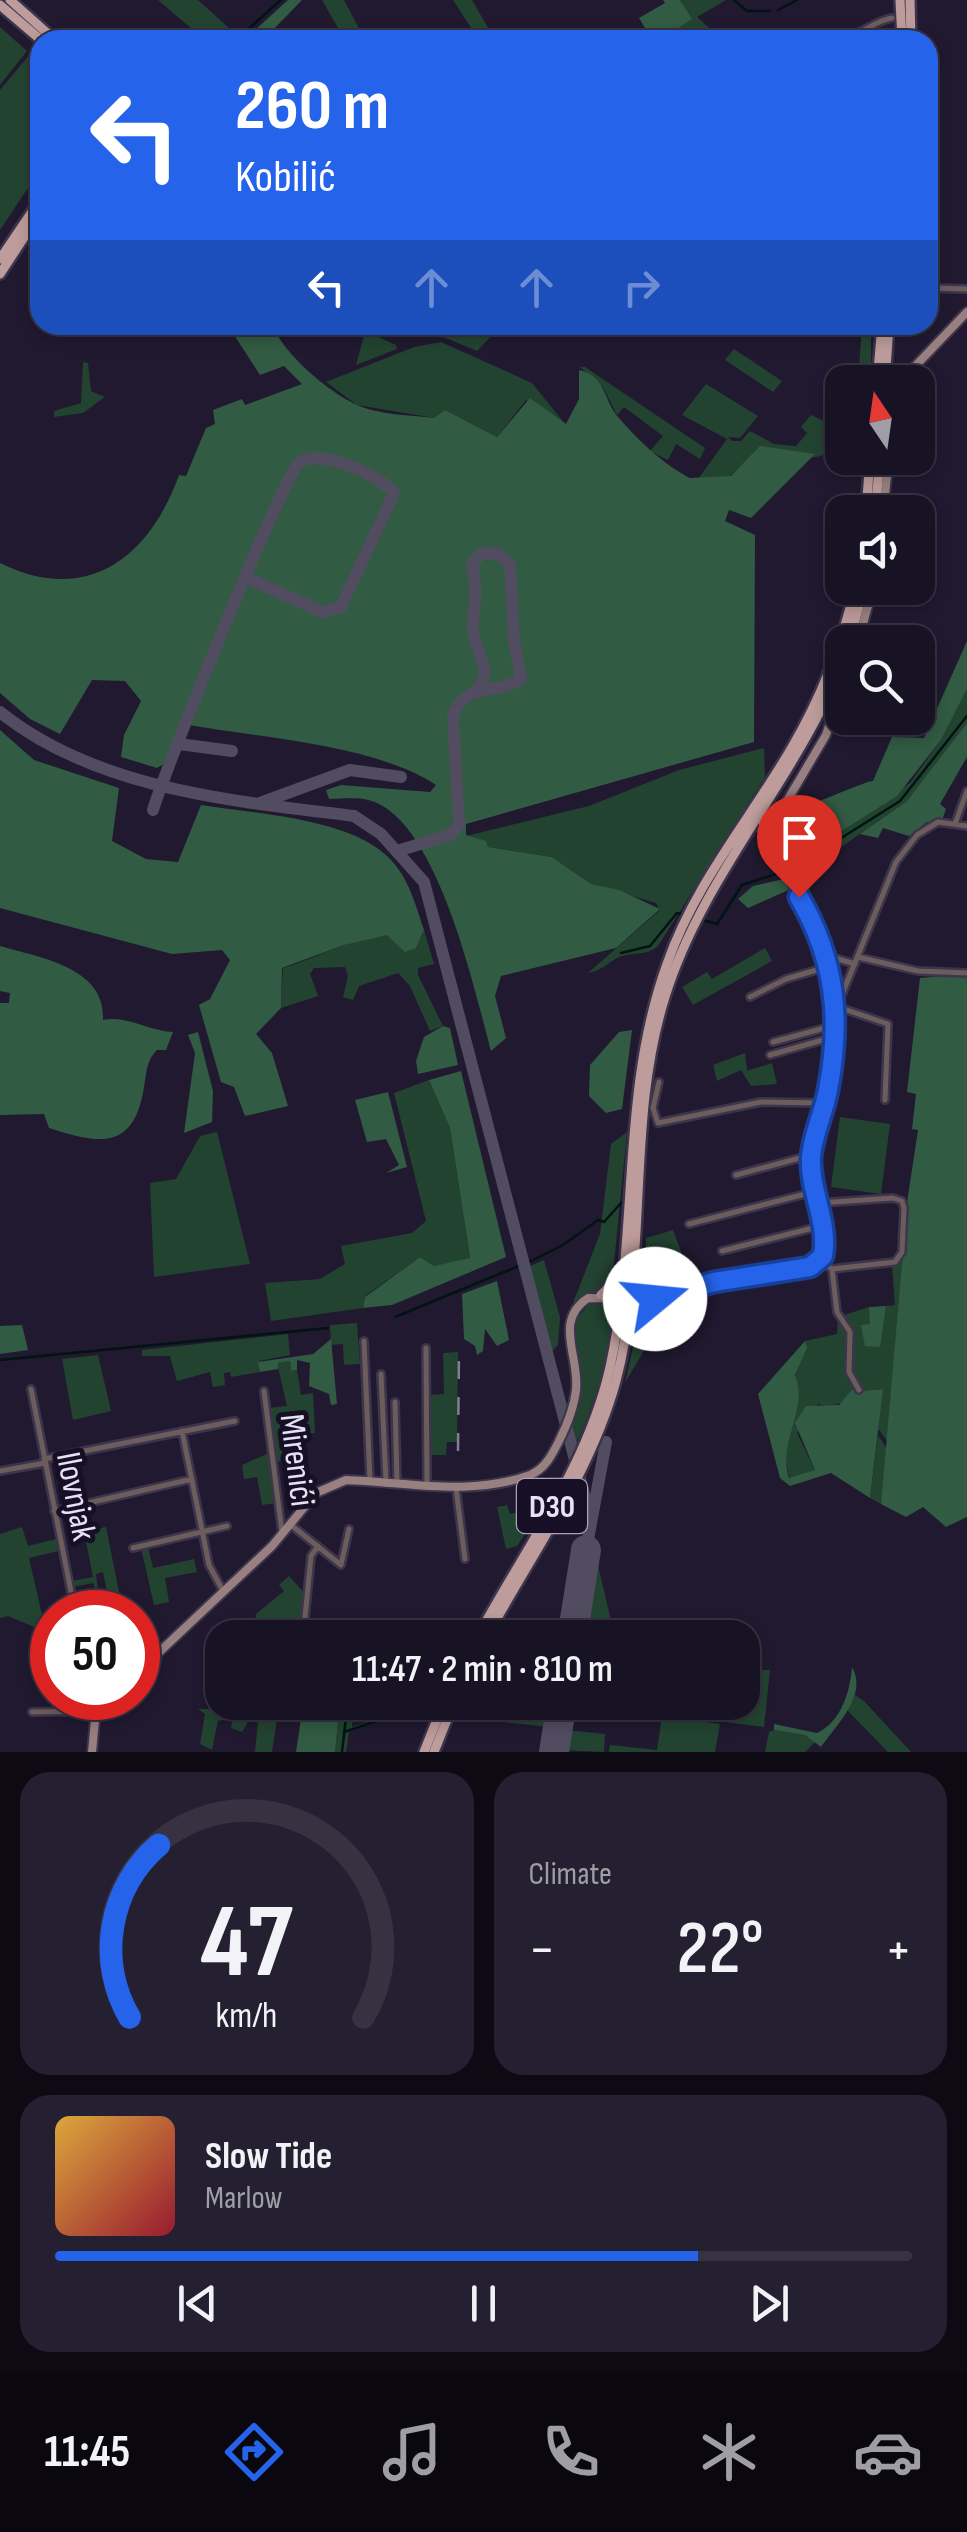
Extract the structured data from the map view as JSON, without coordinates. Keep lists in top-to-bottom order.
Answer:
{
  "streets": {
    "main road": ["D30"],
    "street": ["Mirenići", "Ilovnjak"]
  },
  "north": "top",
  "page": {
    "turn": ["260 m", "Kobilić"],
    "limit": "50",
    "trip": "11:47 · 2 min · 810 m",
    "tile": "Climate",
    "heat": ["−", "22°", "+"],
    "song": ["Slow Tide", "Marlow"],
    "tabs": "11:45",
    "gauge": ["47", "km/h"]
  }
}
